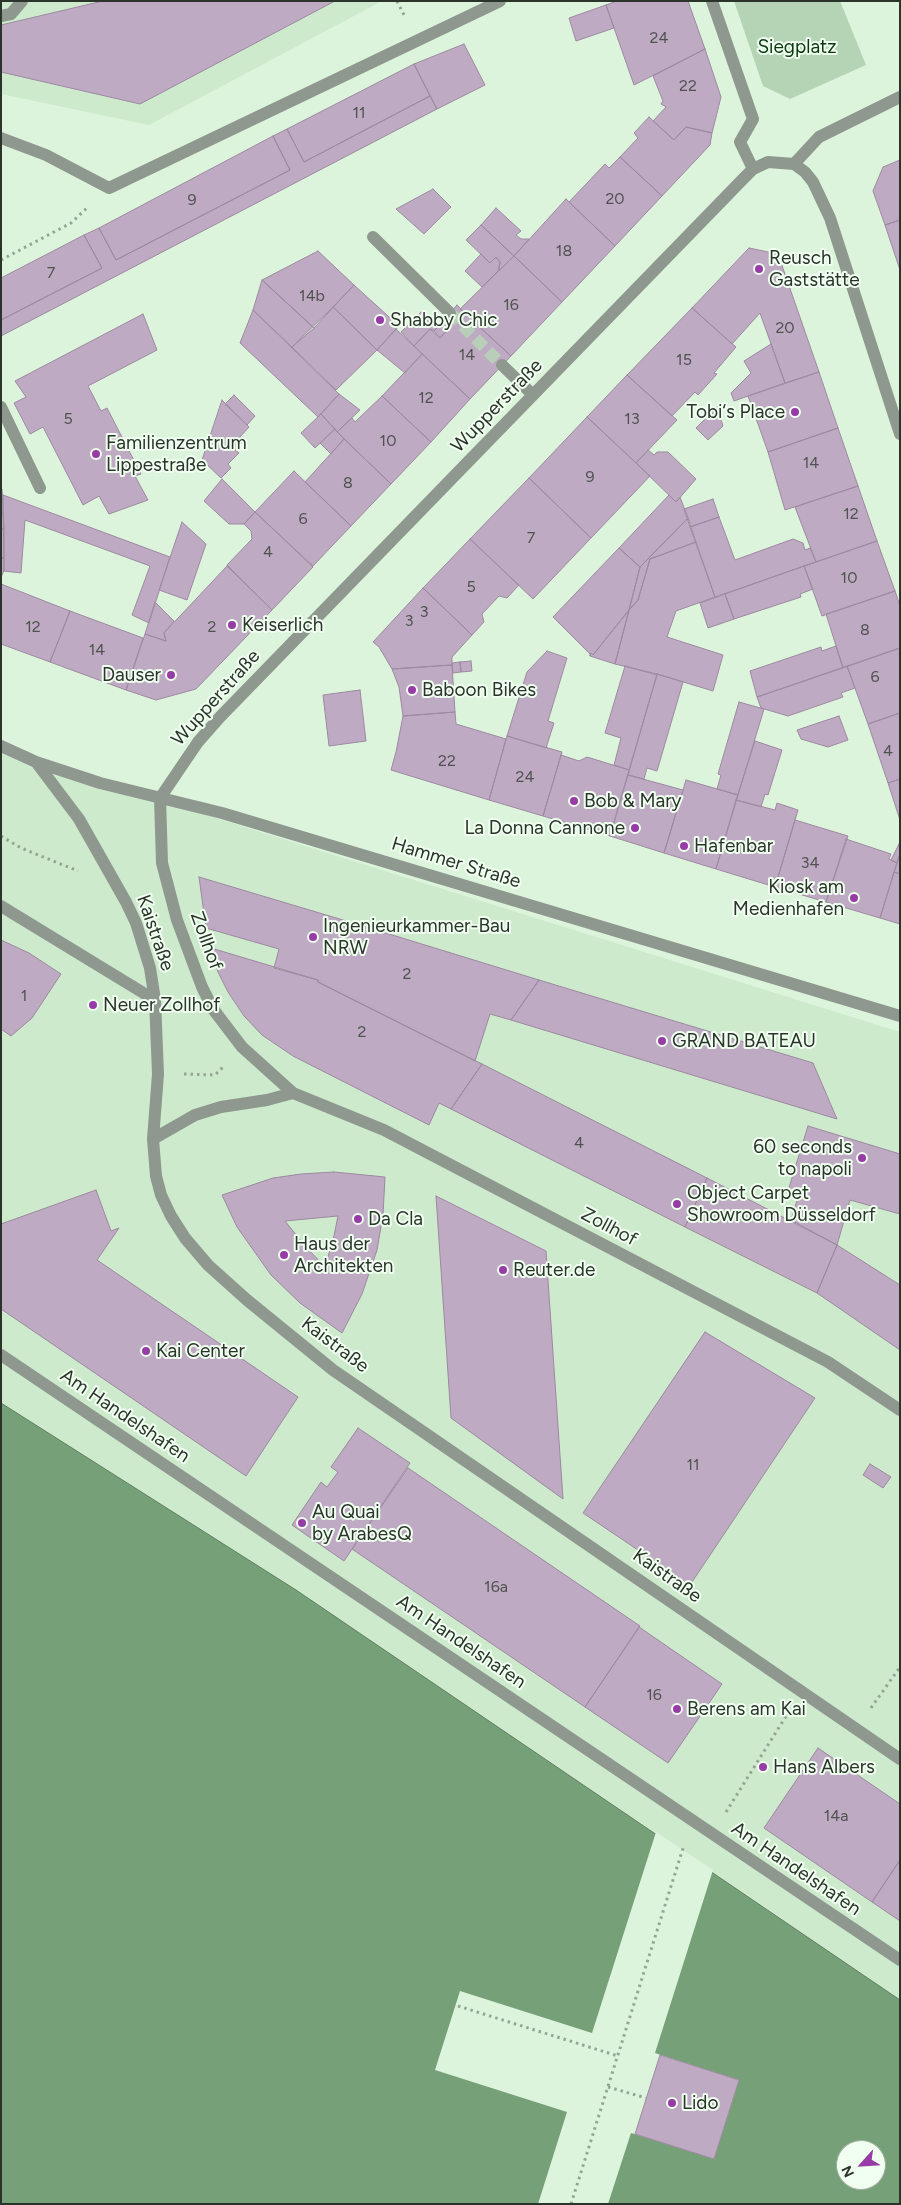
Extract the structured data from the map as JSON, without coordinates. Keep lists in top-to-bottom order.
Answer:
{
  "streets": {
    "street": [
      "Wupperstraße",
      "Hammer Straße",
      "Kaistraße",
      "Zollhof",
      "Am Handelshafen"
    ]
  },
  "crossings": [
    ["Wupperstraße", "Hammer Straße"],
    ["Wupperstraße", "Zollhof"],
    ["Hammer Straße", "Kaistraße"],
    ["Hammer Straße", "Zollhof"]
  ],
  "parks": ["Siegplatz"],
  "places": [
    "Reusch Gaststätte",
    "Shabby Chic",
    "Tobi‘s Place",
    "Familienzentrum Lippestraße",
    "Keiserlich",
    "Dauser",
    "Baboon Bikes",
    "Bob & Mary",
    "La Donna Cannone",
    "Hafenbar",
    "Kiosk am Medienhafen",
    "Ingenieurkammer-Bau NRW",
    "Neuer Zollhof",
    "GRAND BATEAU",
    "60 seconds to napoli",
    "Object Carpet Showroom Düsseldorf",
    "Da Cla",
    "Haus der Architekten",
    "Reuter.de",
    "Kai Center",
    "Au Quai by ArabesQ",
    "Berens am Kai",
    "Hans Albers",
    "Lido"
  ],
  "house_numbers": [
    "24",
    "22",
    "11",
    "20",
    "9",
    "18",
    "7",
    "14b",
    "16",
    "20",
    "14",
    "15",
    "12",
    "5",
    "13",
    "10",
    "14",
    "9",
    "8",
    "12",
    "6",
    "7",
    "4",
    "10",
    "5",
    "3",
    "3",
    "12",
    "2",
    "8",
    "14",
    "6",
    "4",
    "22",
    "24",
    "34",
    "2",
    "1",
    "2",
    "4",
    "11",
    "16a",
    "16",
    "14a"
  ],
  "north": "bottom left"
}
